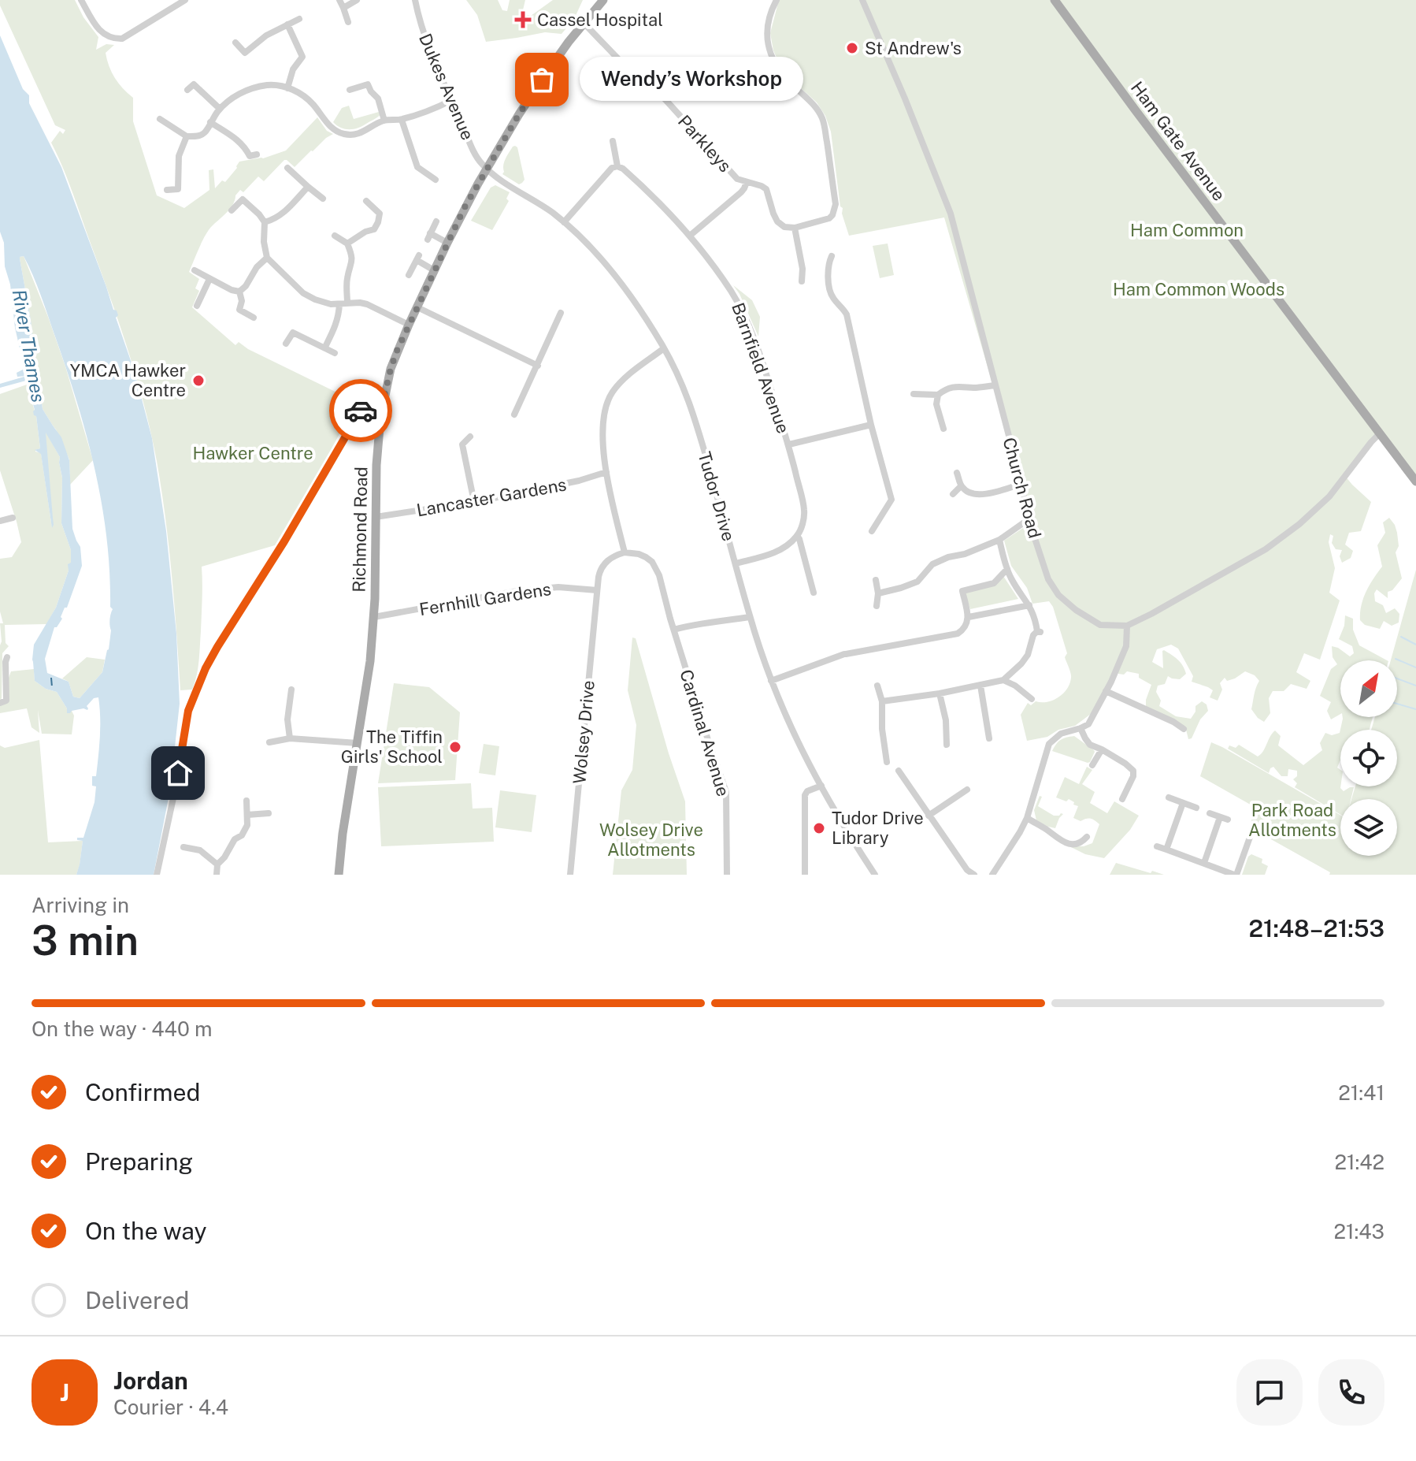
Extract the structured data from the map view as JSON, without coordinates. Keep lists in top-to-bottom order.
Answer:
{
  "streets": {
    "main road": ["Ham Gate Avenue", "Richmond Road"],
    "street": [
      "Dukes Avenue",
      "Parkleys",
      "Barnfield Avenue",
      "Church Road",
      "Tudor Drive",
      "Lancaster Gardens",
      "Fernhill Gardens",
      "Wolsey Drive",
      "Cardinal Avenue"
    ]
  },
  "crossings": [
    ["Dukes Avenue", "Tudor Drive"],
    ["Dukes Avenue", "Richmond Road"],
    ["Parkleys", "Barnfield Avenue"],
    ["Parkleys", "Richmond Road"],
    ["Tudor Drive", "Richmond Road"],
    ["Lancaster Gardens", "Richmond Road"],
    ["Richmond Road", "Fernhill Gardens"],
    ["Fernhill Gardens", "Wolsey Drive"],
    ["Wolsey Drive", "Cardinal Avenue"]
  ],
  "water": ["River Thames"],
  "parks": [
    "Ham Common",
    "Ham Common Woods",
    "Hawker Centre",
    "Park Road Allotments",
    "Wolsey Drive Allotments"
  ],
  "places": {
    "health": ["Cassel Hospital"],
    "other": [
      "St Andrew's",
      "Wendy’s Workshop",
      "YMCA Hawker Centre",
      "The Tiffin Girls' School",
      "Tudor Drive Library"
    ]
  },
  "north": "top right",
  "page": {
    "bubble": "Wendy’s Workshop",
    "heading": ["3 min", "Arriving in", "21:48–21:53"],
    "panel": ["Jordan", "Courier · 4.4"],
    "bar": "On the way · 440 m",
    "list": [
      ["Confirmed", "21:41"],
      ["Preparing", "21:42"],
      ["On the way", "21:43"],
      "Delivered"
    ],
    "round": "J"
  }
}
